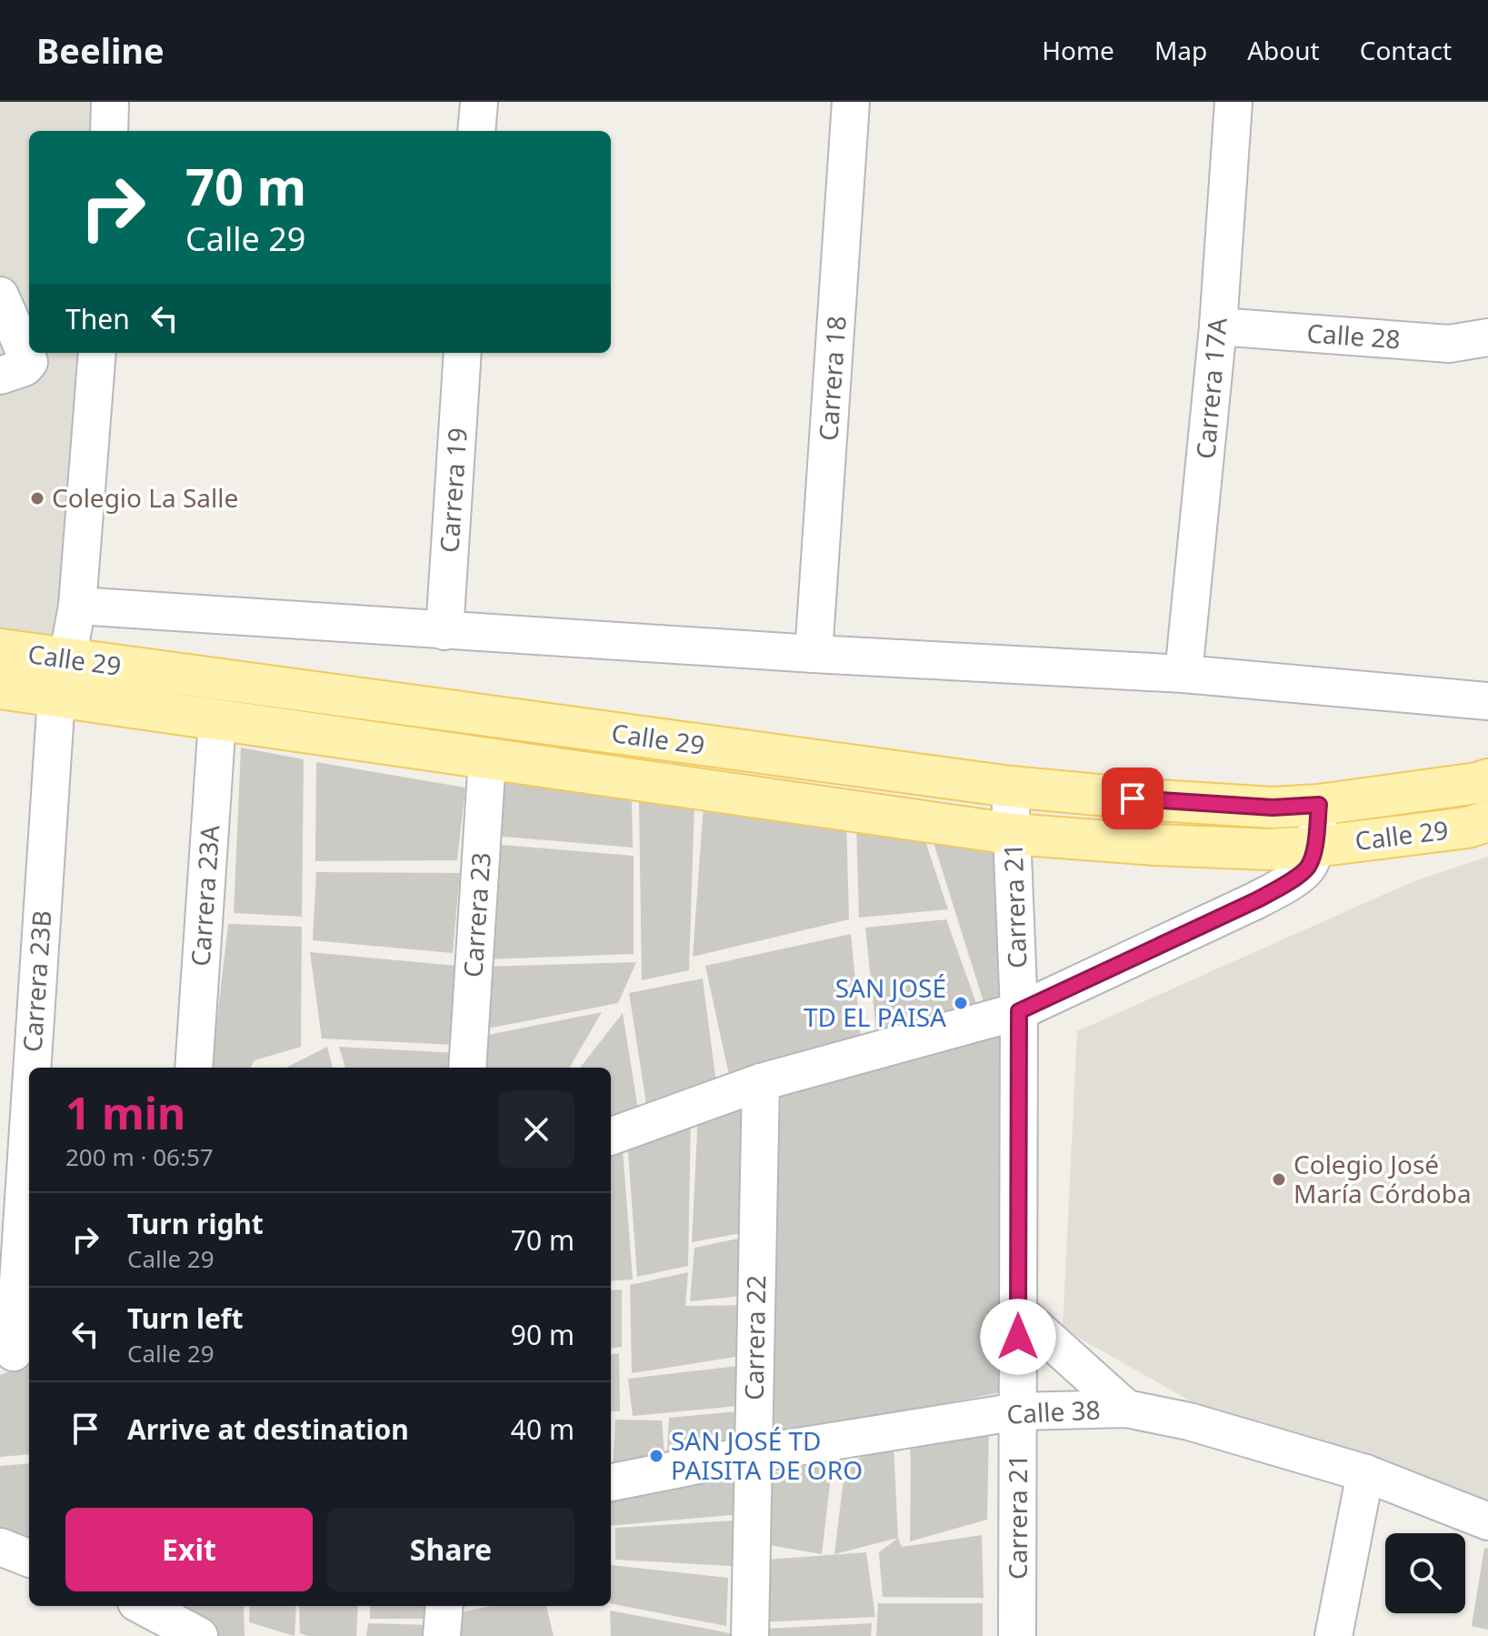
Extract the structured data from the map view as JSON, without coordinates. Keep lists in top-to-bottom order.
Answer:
{
  "streets": {
    "main road": ["Calle 29"],
    "street": [
      "Calle 28",
      "Carrera 18",
      "Carrera 17A",
      "Carrera 19",
      "Carrera 23A",
      "Carrera 21",
      "Carrera 23",
      "Carrera 23B",
      "Carrera 22",
      "Calle 38"
    ]
  },
  "crossings": [
    ["Calle 28", "Carrera 17A"],
    ["Calle 29", "Carrera 23A"],
    ["Calle 29", "Carrera 21"],
    ["Calle 29", "Carrera 23"],
    ["Calle 29", "Carrera 23B"],
    ["Calle 29", "Carrera 22"],
    ["Carrera 21", "Calle 38"],
    ["Carrera 22", "Calle 38"]
  ],
  "places": [
    "Colegio La Salle",
    "SAN JOSÉ TD EL PAISA",
    "Colegio José María Córdoba",
    "SAN JOSÉ TD PAISITA DE ORO"
  ],
  "page": {
    "header": "Beeline",
    "nav": [
      "Home",
      "Map",
      "About",
      "Contact"
    ],
    "turn": ["70 m", "Calle 29"],
    "then": "Then",
    "heading": ["1 min", "200 m · 06:57"],
    "list": [
      {
        "name": "Turn right",
        "note": "Calle 29",
        "value": "70 m"
      },
      {
        "name": "Turn left",
        "note": "Calle 29",
        "value": "90 m"
      },
      {
        "name": "Arrive at destination",
        "value": "40 m"
      }
    ],
    "buttons": ["Exit", "Share"]
  }
}
